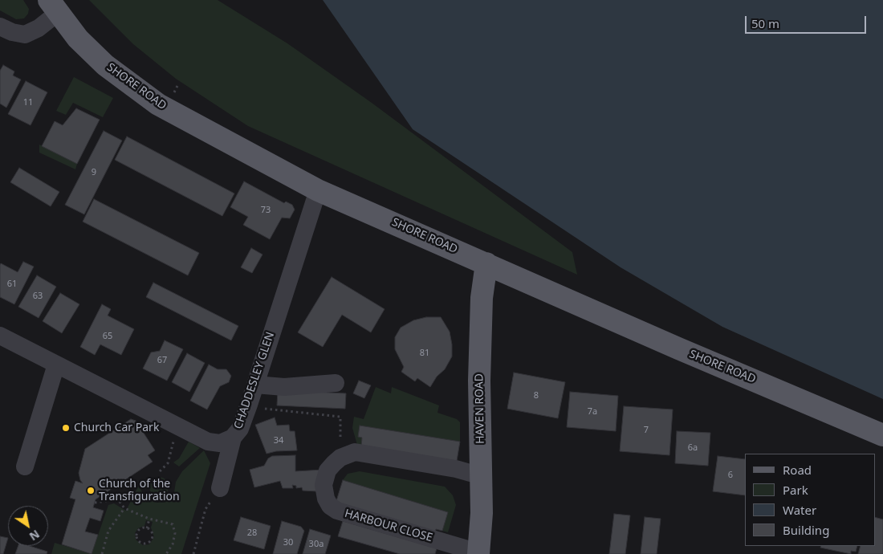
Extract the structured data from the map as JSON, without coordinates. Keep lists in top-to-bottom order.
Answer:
{
  "streets": {
    "main road": ["SHORE ROAD", "HAVEN ROAD"],
    "street": ["CHADDESLEY GLEN", "HARBOUR CLOSE"]
  },
  "crossings": [
    ["SHORE ROAD", "CHADDESLEY GLEN"],
    ["SHORE ROAD", "HAVEN ROAD"],
    ["HAVEN ROAD", "HARBOUR CLOSE"]
  ],
  "places": ["Church Car Park", "Church of the Transfiguration"],
  "house_numbers": [
    "11",
    "9",
    "73",
    "61",
    "63",
    "65",
    "81",
    "67",
    "8",
    "7a",
    "7",
    "34",
    "6a",
    "6",
    "28",
    "30",
    "30a"
  ],
  "legend": [
    "Road",
    "Park",
    "Water",
    "Building"
  ],
  "scale_bar": "50 m",
  "north": "bottom right"
}
